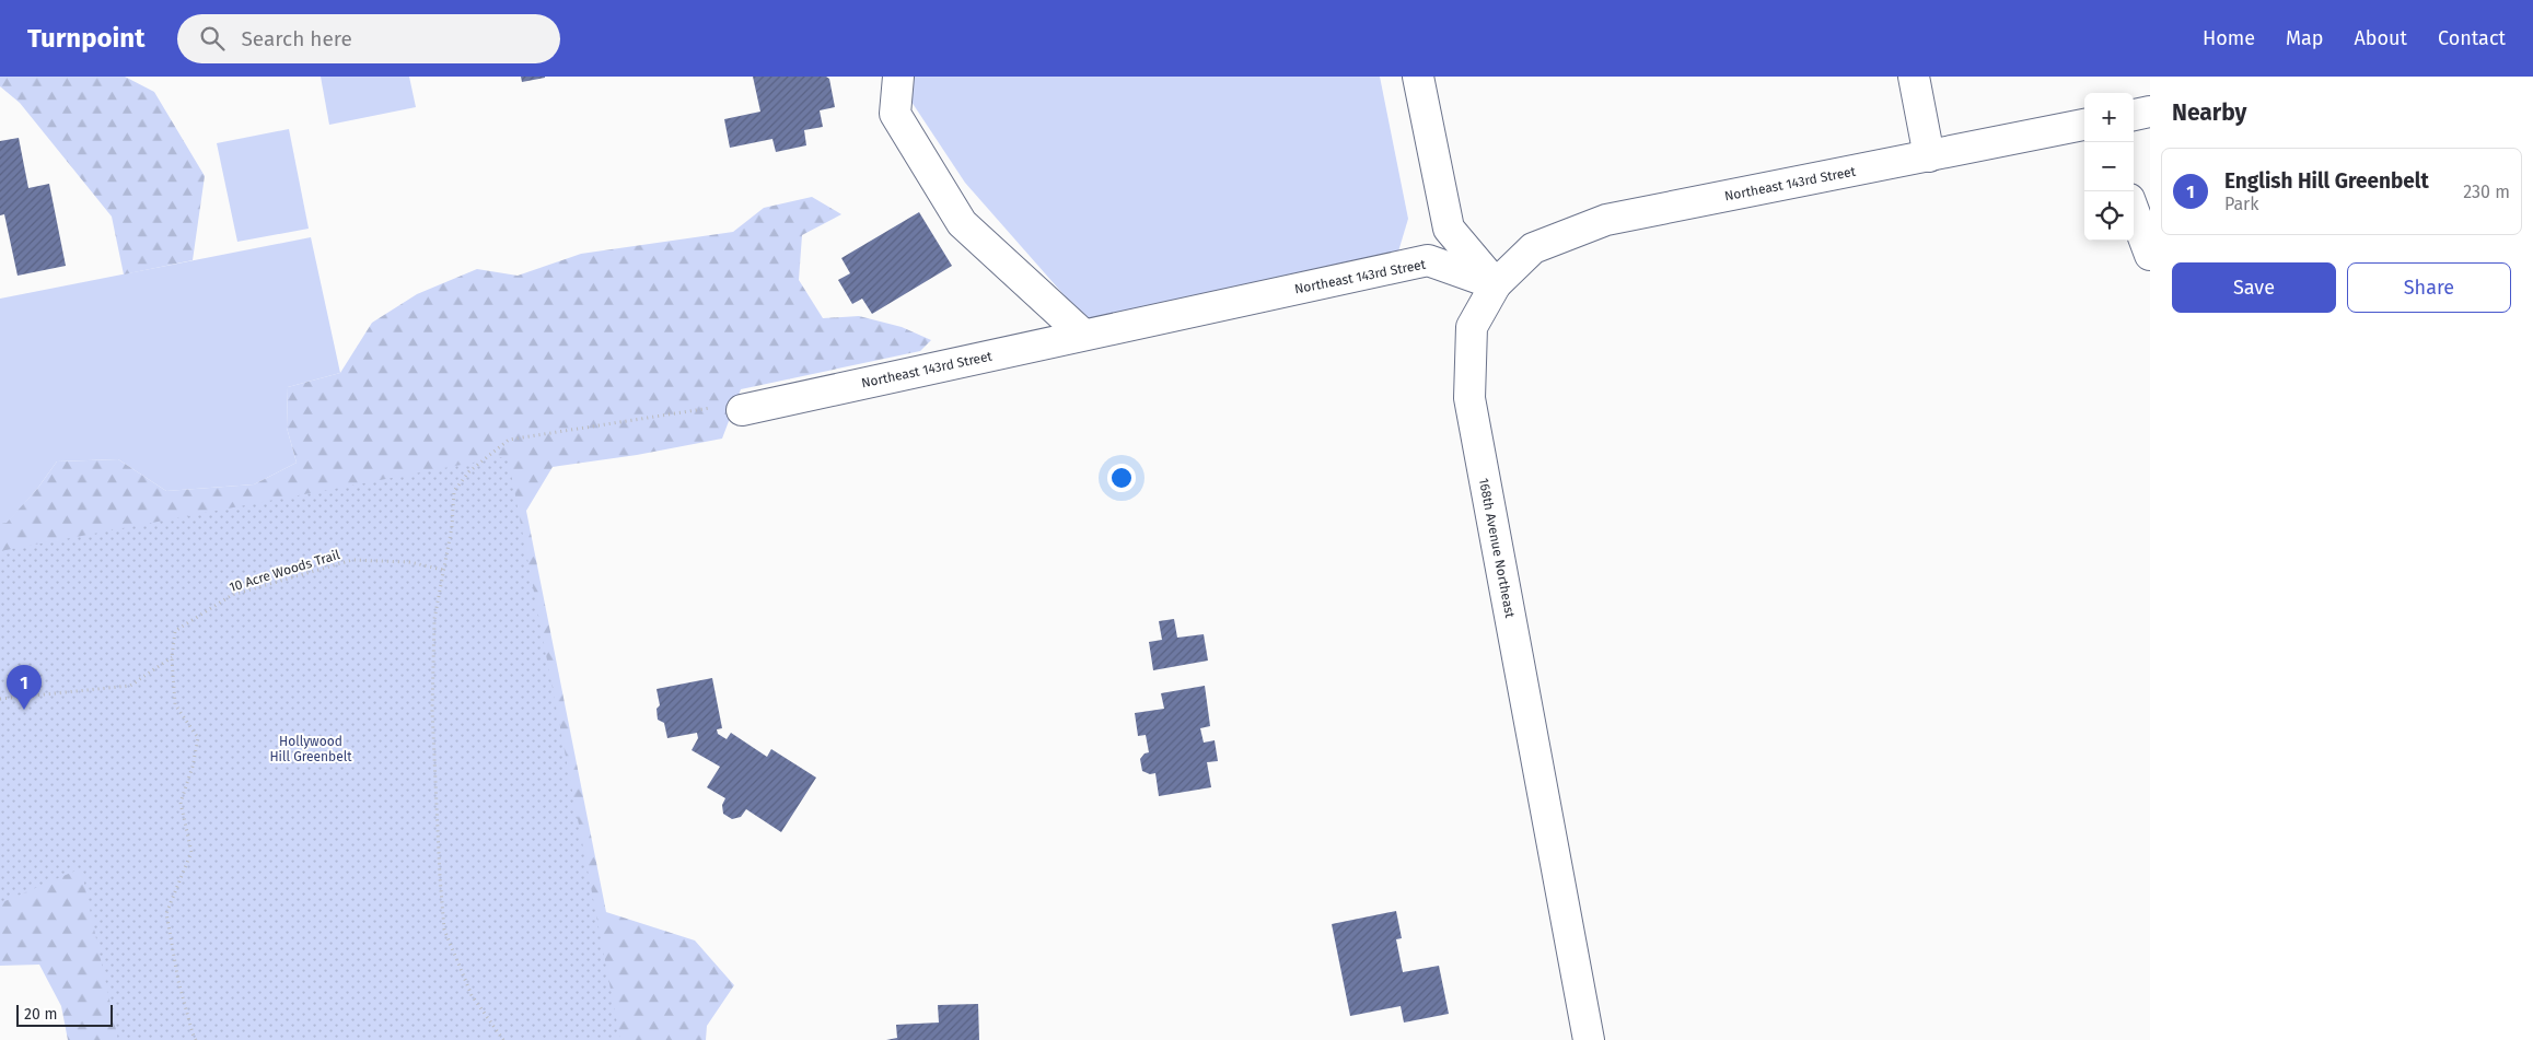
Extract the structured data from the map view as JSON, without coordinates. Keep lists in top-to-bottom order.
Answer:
{
  "streets": {
    "street": ["Northeast 143rd Street", "168th Avenue Northeast"],
    "path": ["10 Acre Woods Trail"]
  },
  "crossings": [
    ["Northeast 143rd Street", "168th Avenue Northeast"]
  ],
  "parks": ["Hollywood Hill Greenbelt"],
  "scale_bar": "20 m",
  "page": {
    "header": "Turnpoint",
    "search": "Search here",
    "nav": [
      "Home",
      "Map",
      "About",
      "Contact"
    ],
    "heading": "Nearby",
    "map_buttons": ["+", "−"],
    "list": [
      {
        "mark": "1",
        "name": "English Hill Greenbelt",
        "note": "Park",
        "value": "230 m"
      }
    ],
    "buttons": ["Save", "Share"],
    "pins": "1",
    "scale": "20 m"
  }
}
